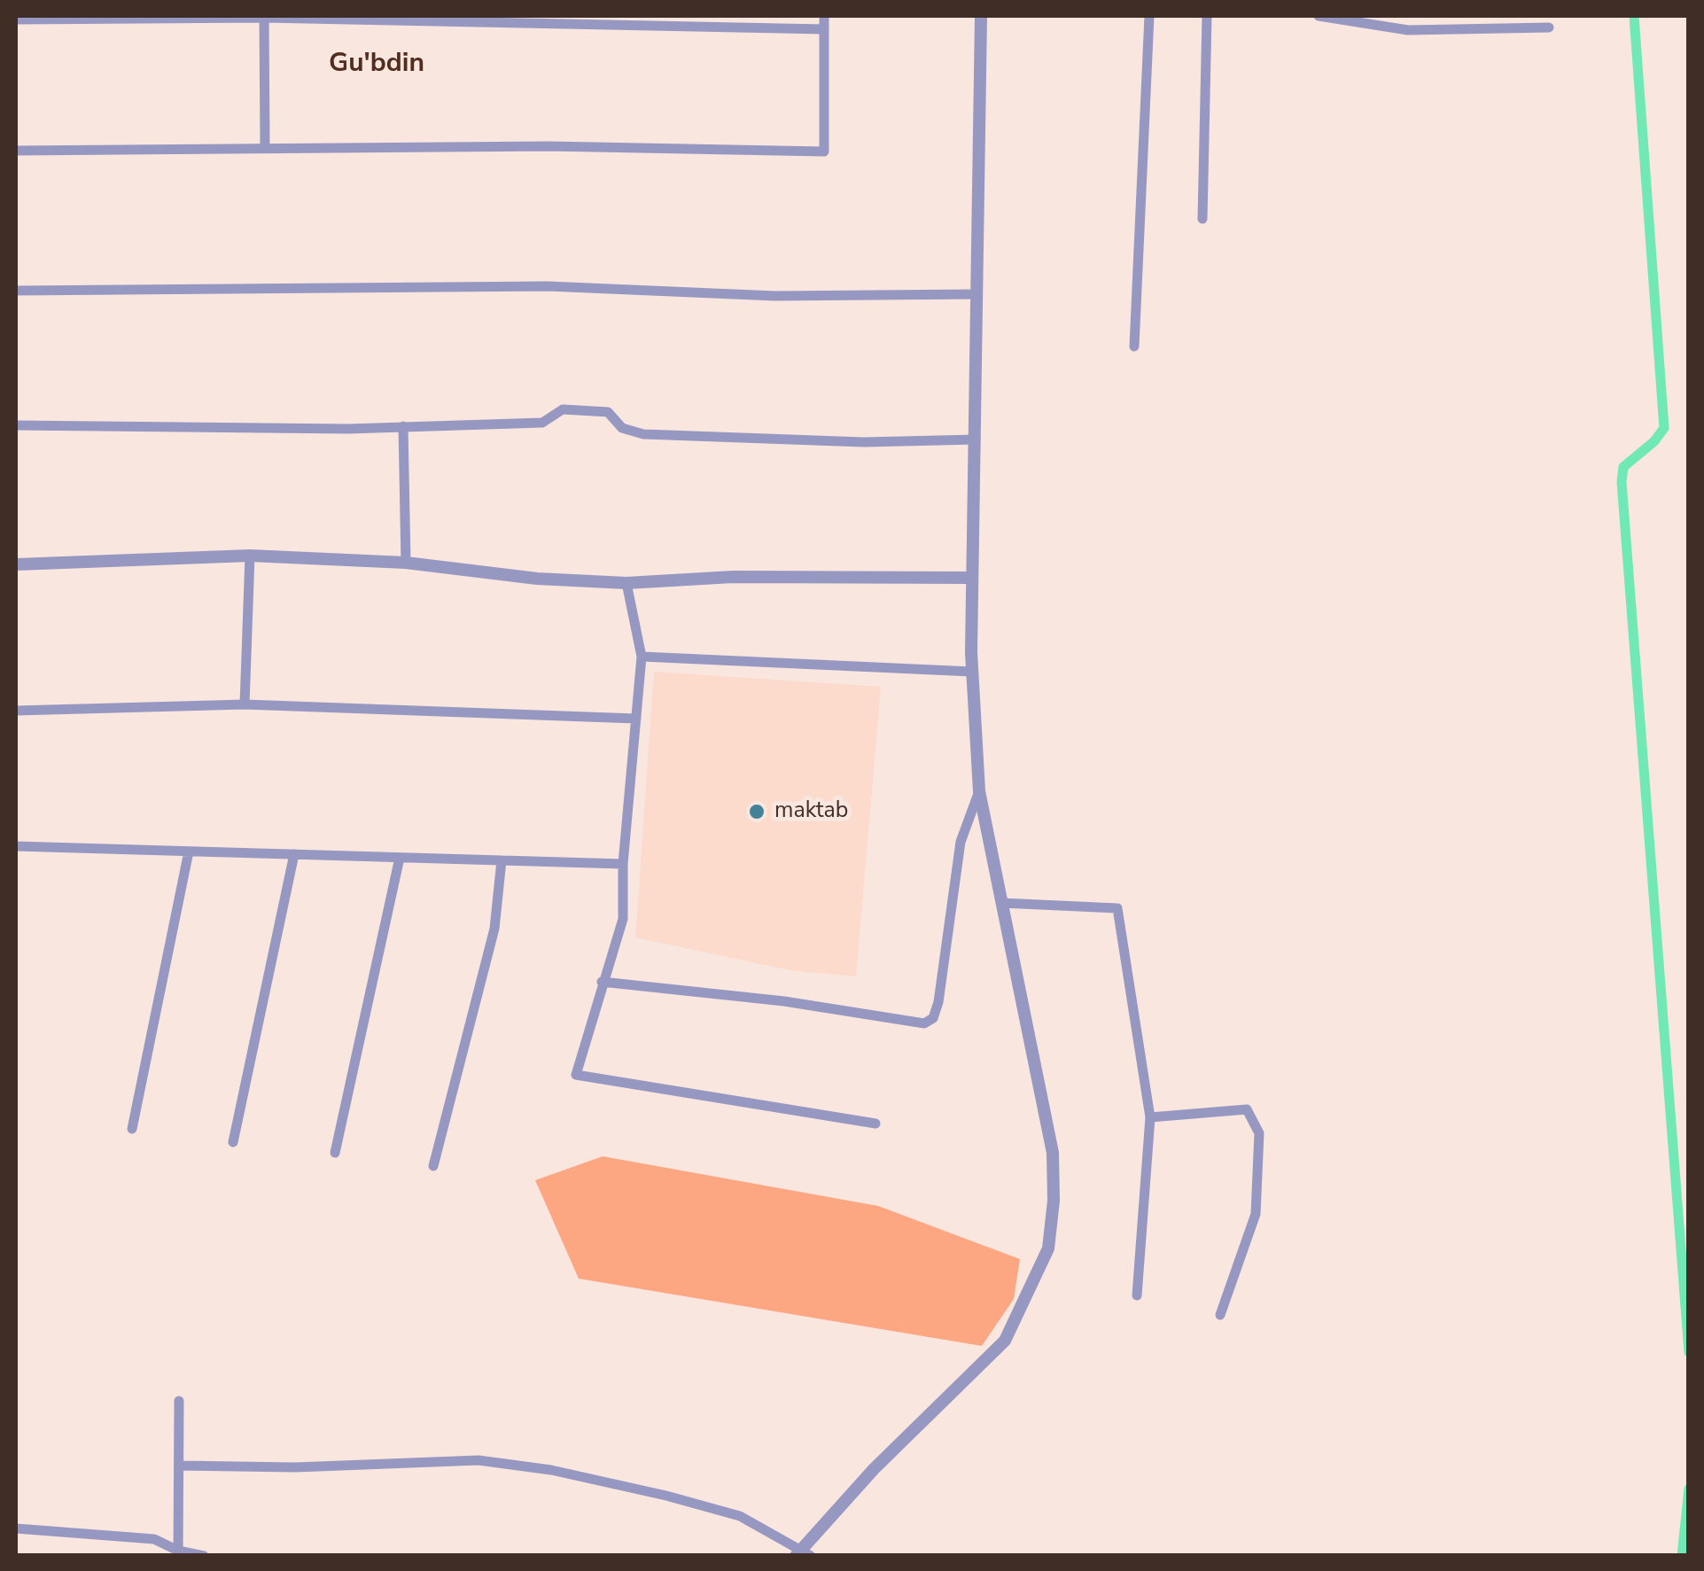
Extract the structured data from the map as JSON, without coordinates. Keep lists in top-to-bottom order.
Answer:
{
  "districts": ["Gu'bdin"],
  "places": ["maktab"]
}
